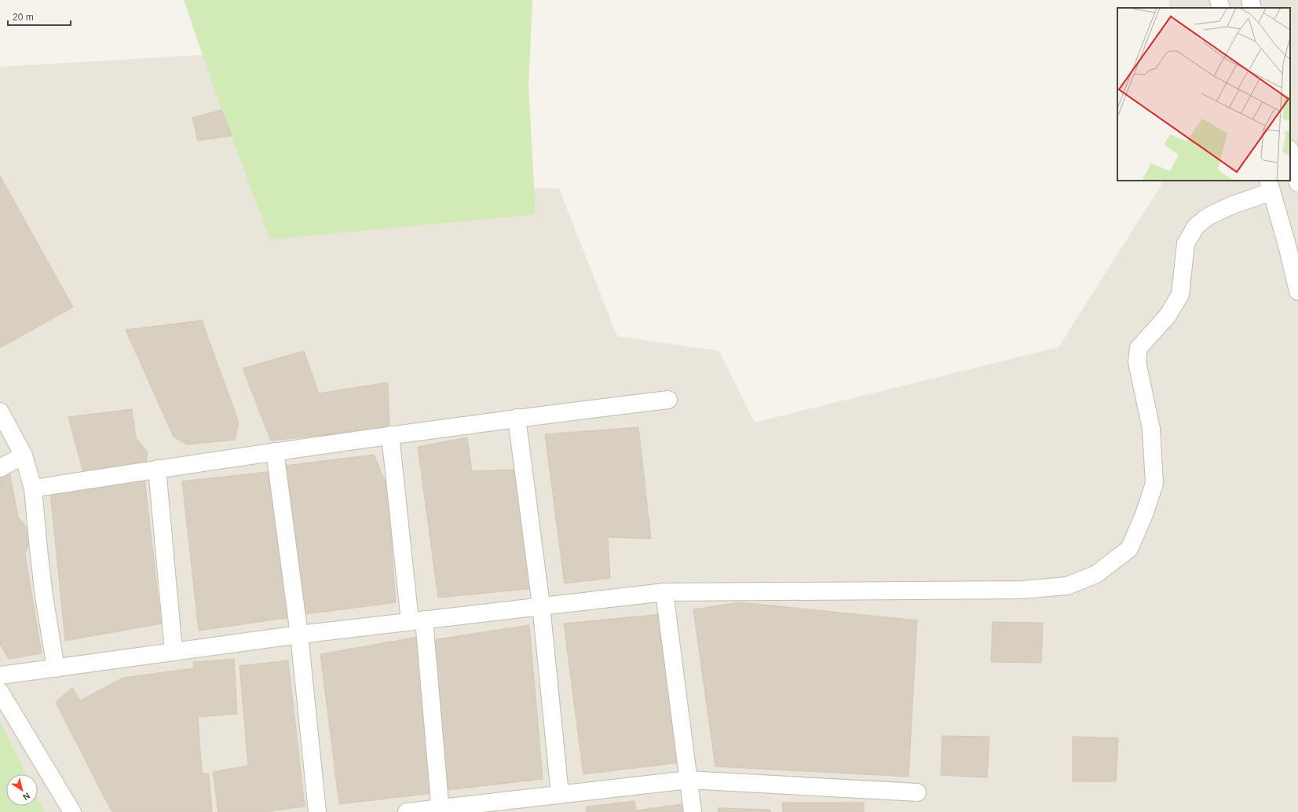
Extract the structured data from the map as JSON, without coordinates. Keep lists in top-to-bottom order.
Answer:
{
  "scale_bar": "20 m",
  "north": "bottom right"
}
